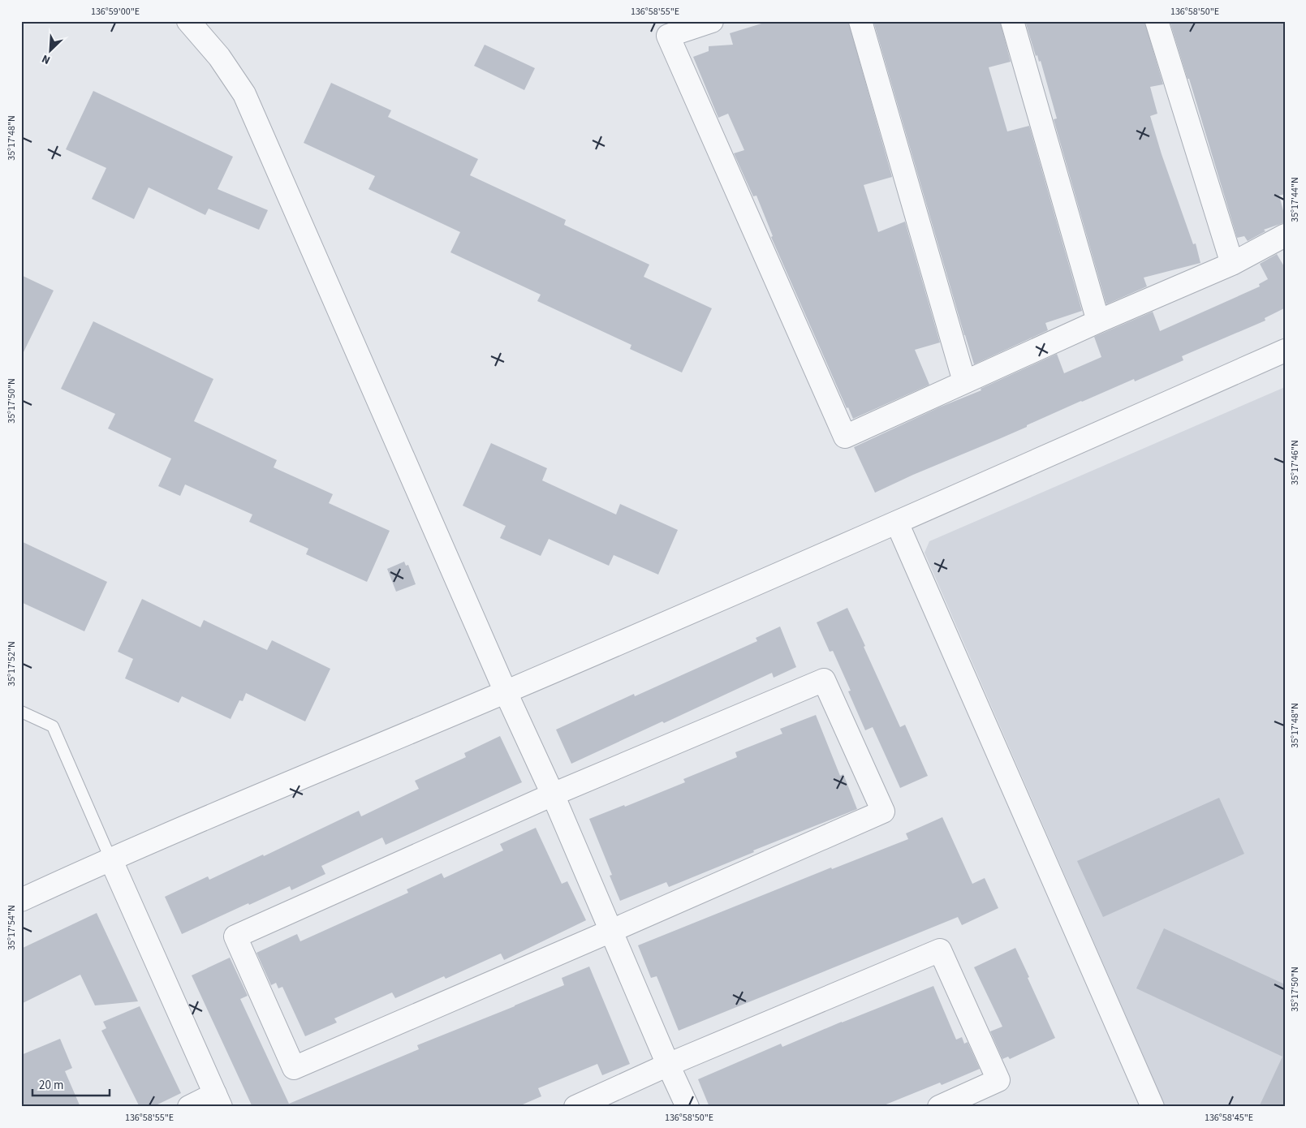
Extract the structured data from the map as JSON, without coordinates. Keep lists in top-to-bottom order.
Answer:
{
  "scale_bar": "20 m",
  "north": "bottom left",
  "coordinates": [
    "136°59'00\"E",
    "136°58'55\"E",
    "136°58'50\"E",
    "35°17'48\"N",
    "35°17'44\"N",
    "35°17'50\"N",
    "35°17'46\"N",
    "35°17'52\"N",
    "35°17'54\"N",
    "136°58'45\"E"
  ]
}
